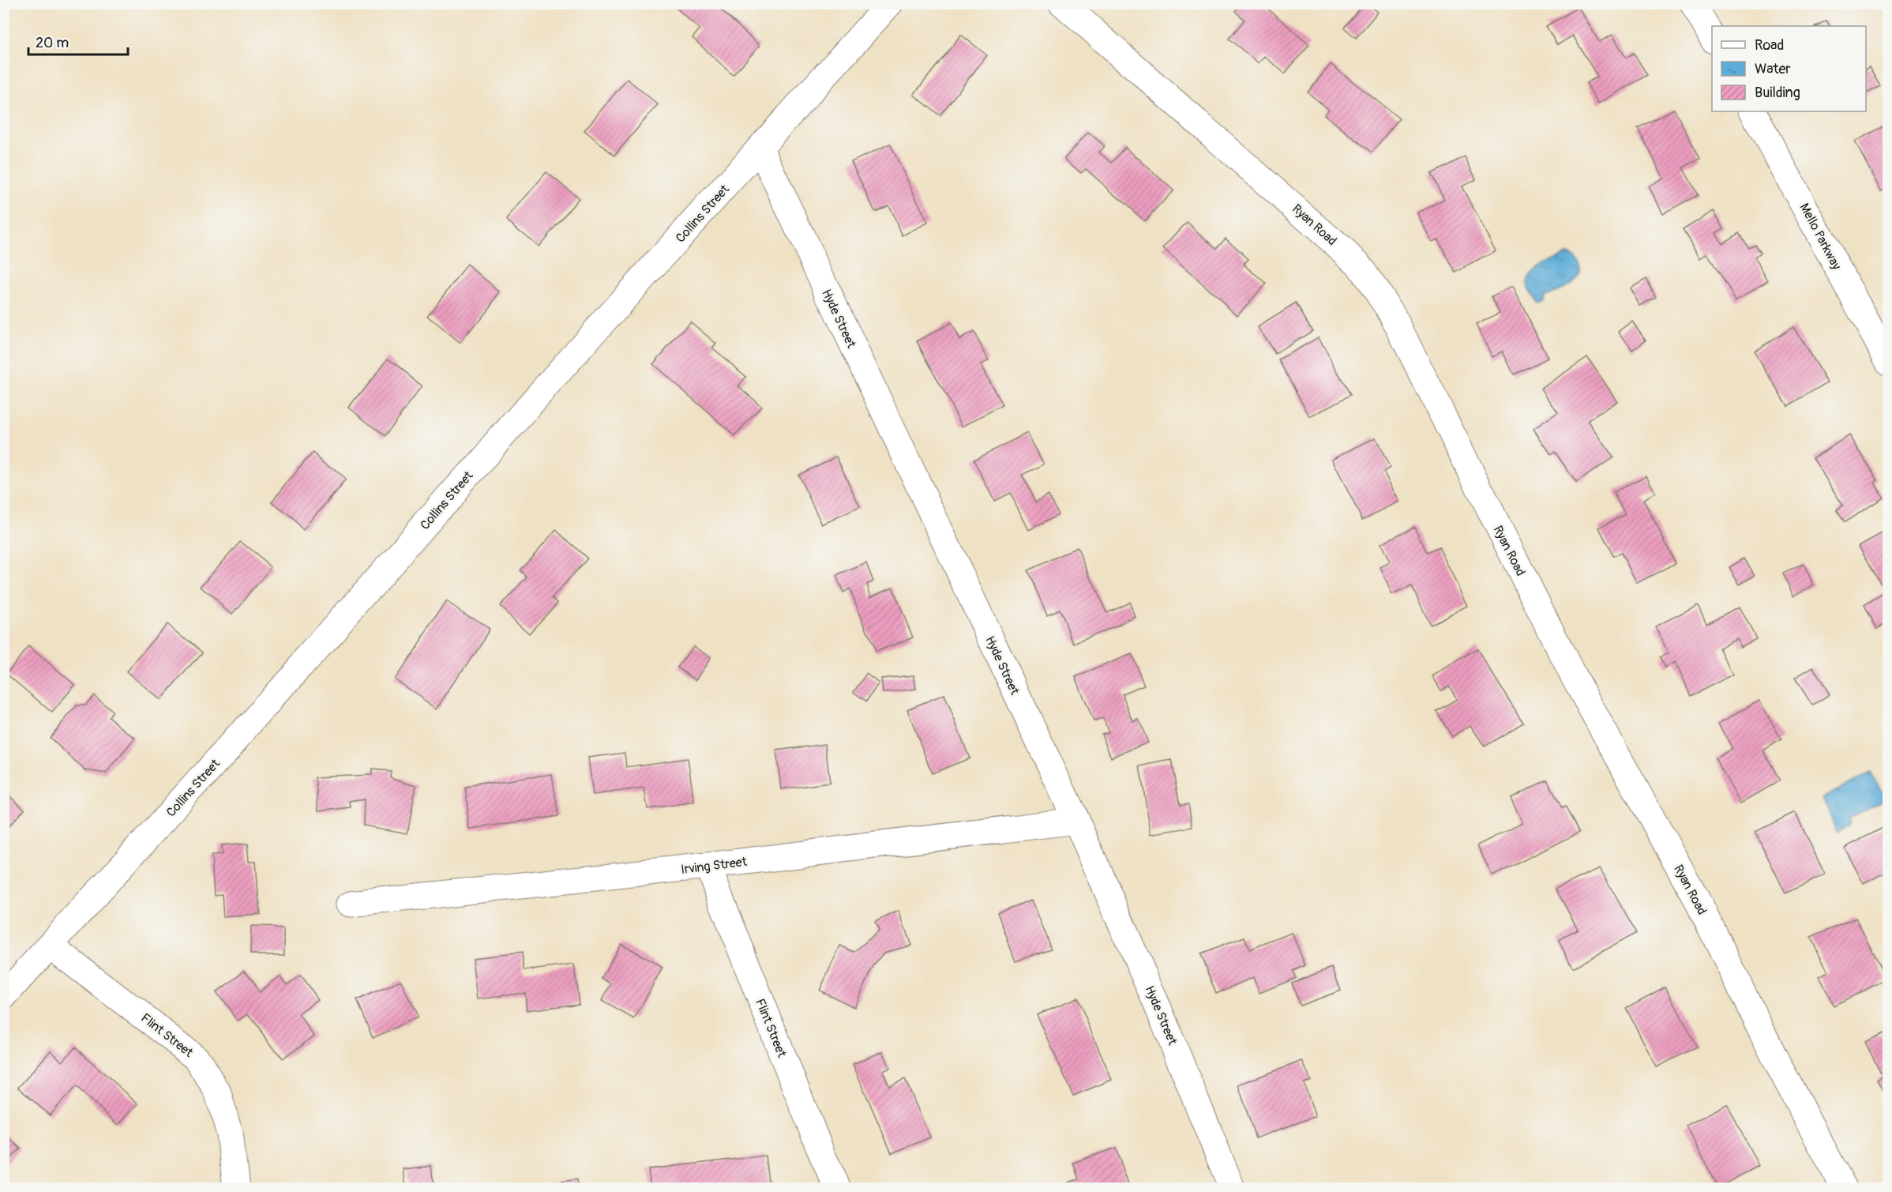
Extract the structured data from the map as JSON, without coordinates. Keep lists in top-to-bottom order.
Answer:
{
  "streets": {
    "street": [
      "Collins Street",
      "Ryan Road",
      "Mello Parkway",
      "Hyde Street",
      "Irving Street",
      "Flint Street"
    ]
  },
  "crossings": [
    ["Collins Street", "Hyde Street"],
    ["Collins Street", "Flint Street"],
    ["Hyde Street", "Irving Street"],
    ["Irving Street", "Flint Street"]
  ],
  "legend": ["Road", "Water", "Building"],
  "scale_bar": "20 m"
}
